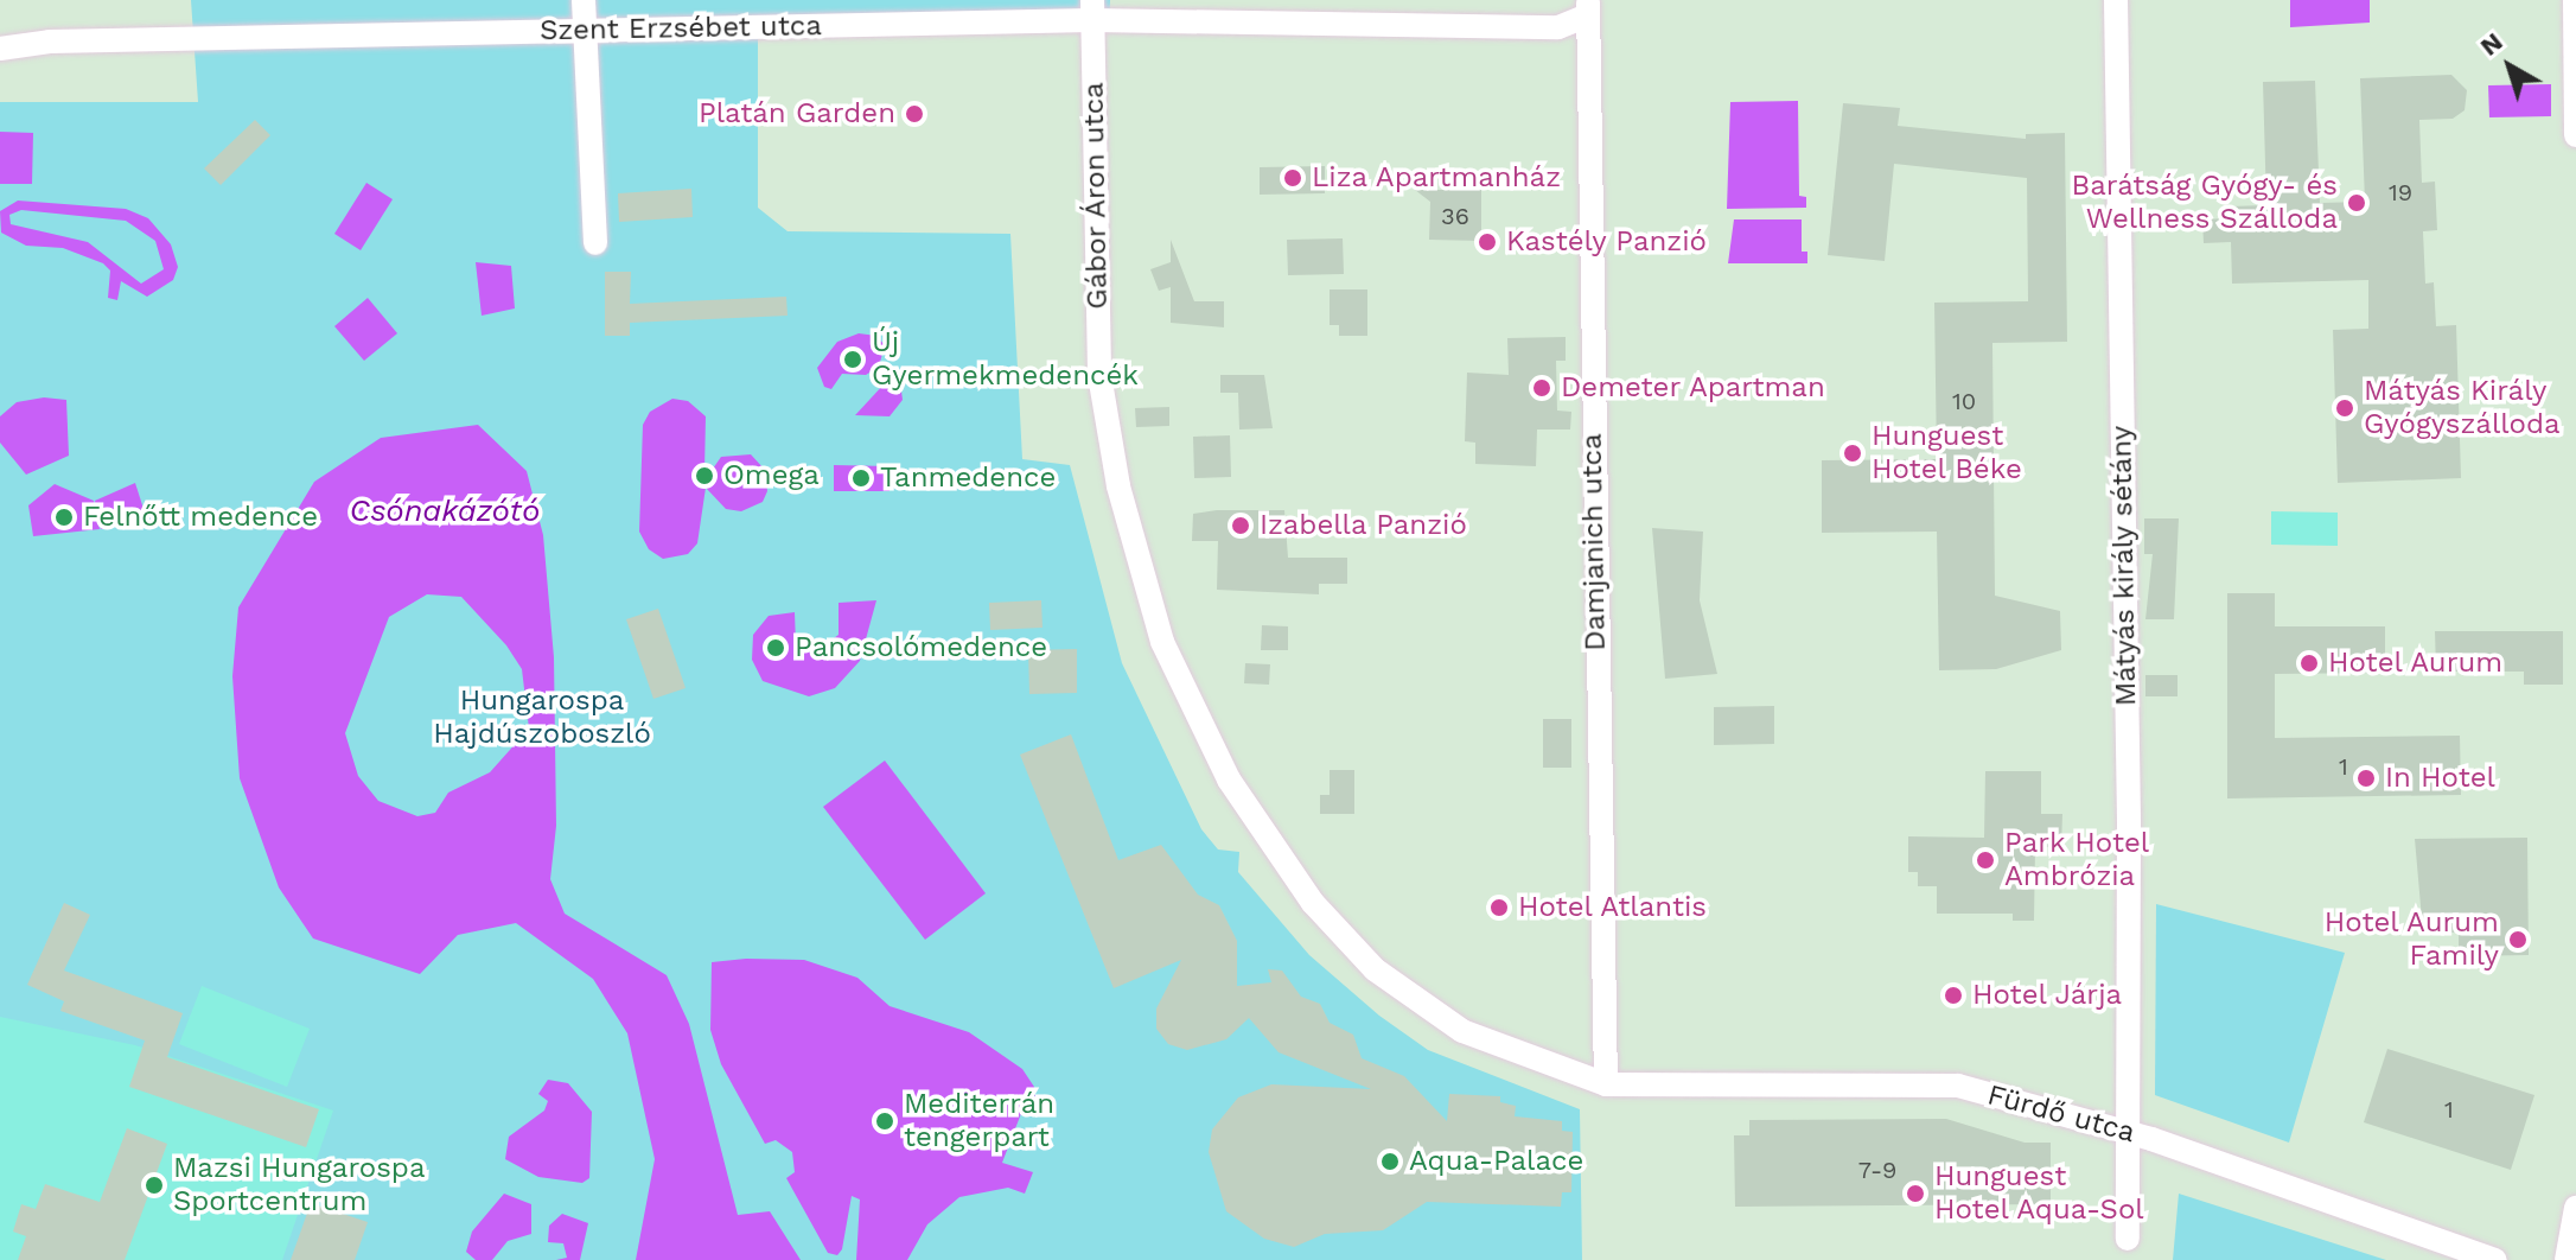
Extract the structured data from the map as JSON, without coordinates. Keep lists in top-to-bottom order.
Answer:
{
  "streets": {
    "street": [
      "Szent Erzsébet utca",
      "Gábor Áron utca",
      "Damjanich utca",
      "Mátyás király sétány",
      "Fürdő utca"
    ]
  },
  "crossings": [
    ["Szent Erzsébet utca", "Gábor Áron utca"],
    ["Szent Erzsébet utca", "Damjanich utca"],
    ["Gábor Áron utca", "Damjanich utca"],
    ["Gábor Áron utca", "Fürdő utca"],
    ["Damjanich utca", "Fürdő utca"],
    ["Mátyás király sétány", "Fürdő utca"]
  ],
  "water": ["Csónakázótó"],
  "parks": ["Hungarospa Hajdúszoboszló"],
  "places": [
    "Platán Garden",
    "Liza Apartmanház",
    "Barátság Gyógy- és Wellness Szálloda",
    "Kastély Panzió",
    "Új Gyermekmedencék",
    "Demeter Apartman",
    "Mátyás Király Gyógyszálloda",
    "Hunguest Hotel Béke",
    "Omega",
    "Tanmedence",
    "Felnőtt medence",
    "Izabella Panzió",
    "Pancsolómedence",
    "Hotel Aurum",
    "In Hotel",
    "Park Hotel Ambrózia",
    "Hotel Atlantis",
    "Hotel Aurum Family",
    "Hotel Járja",
    "Mediterrán tengerpart",
    "Aqua-Palace",
    "Mazsi Hungarospa Sportcentrum",
    "Hunguest Hotel Aqua-Sol"
  ],
  "house_numbers": [
    "19",
    "36",
    "10",
    "1",
    "1",
    "7-9"
  ],
  "north": "top left"
}
